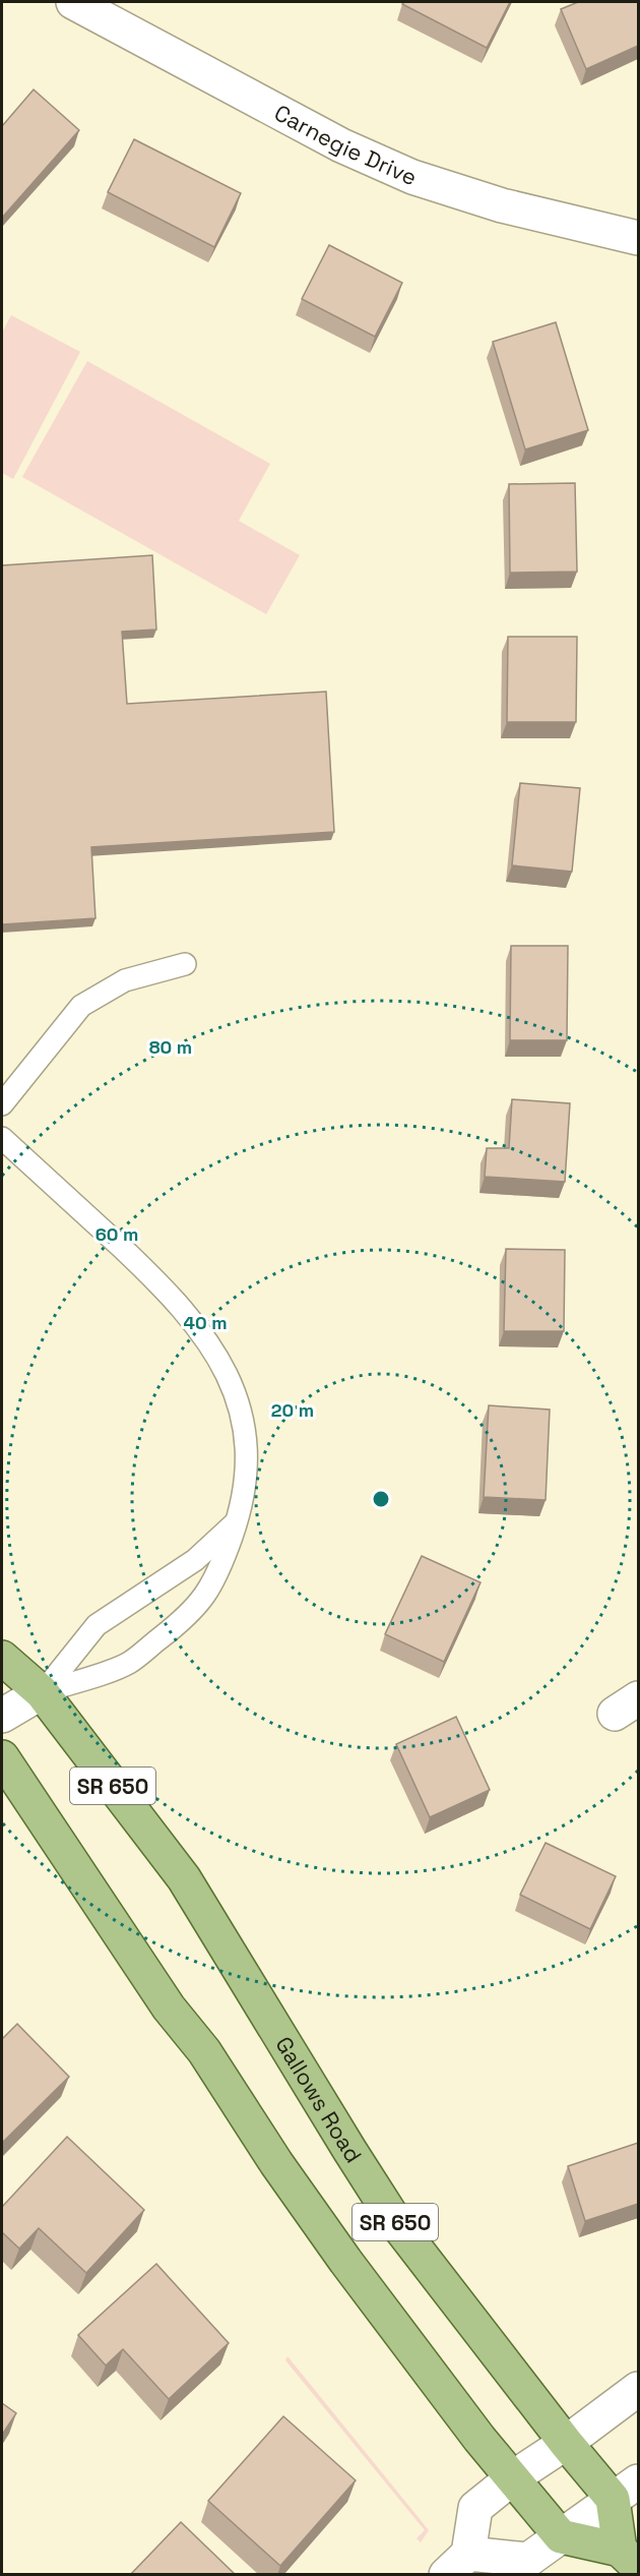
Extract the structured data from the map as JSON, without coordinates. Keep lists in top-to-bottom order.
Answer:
{
  "streets": {
    "main road": ["SR 650", "Gallows Road"],
    "street": ["Carnegie Drive"]
  },
  "rings": [
    "80 m",
    "60 m",
    "40 m",
    "20 m"
  ]
}
